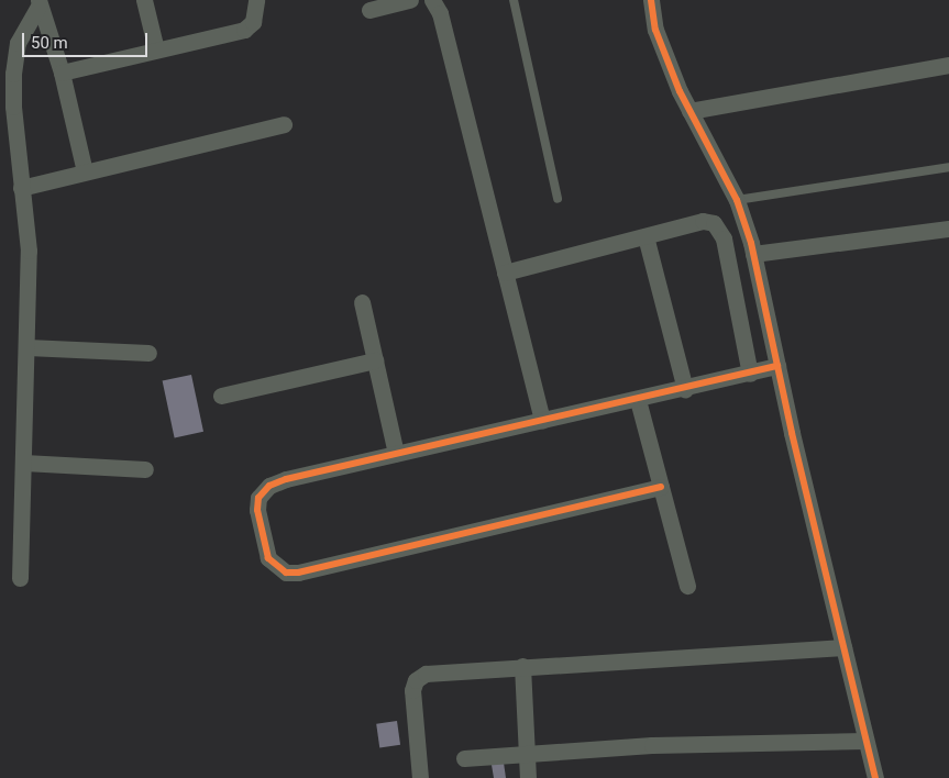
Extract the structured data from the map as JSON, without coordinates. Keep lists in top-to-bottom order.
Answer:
{
  "scale_bar": "50 m"
}
